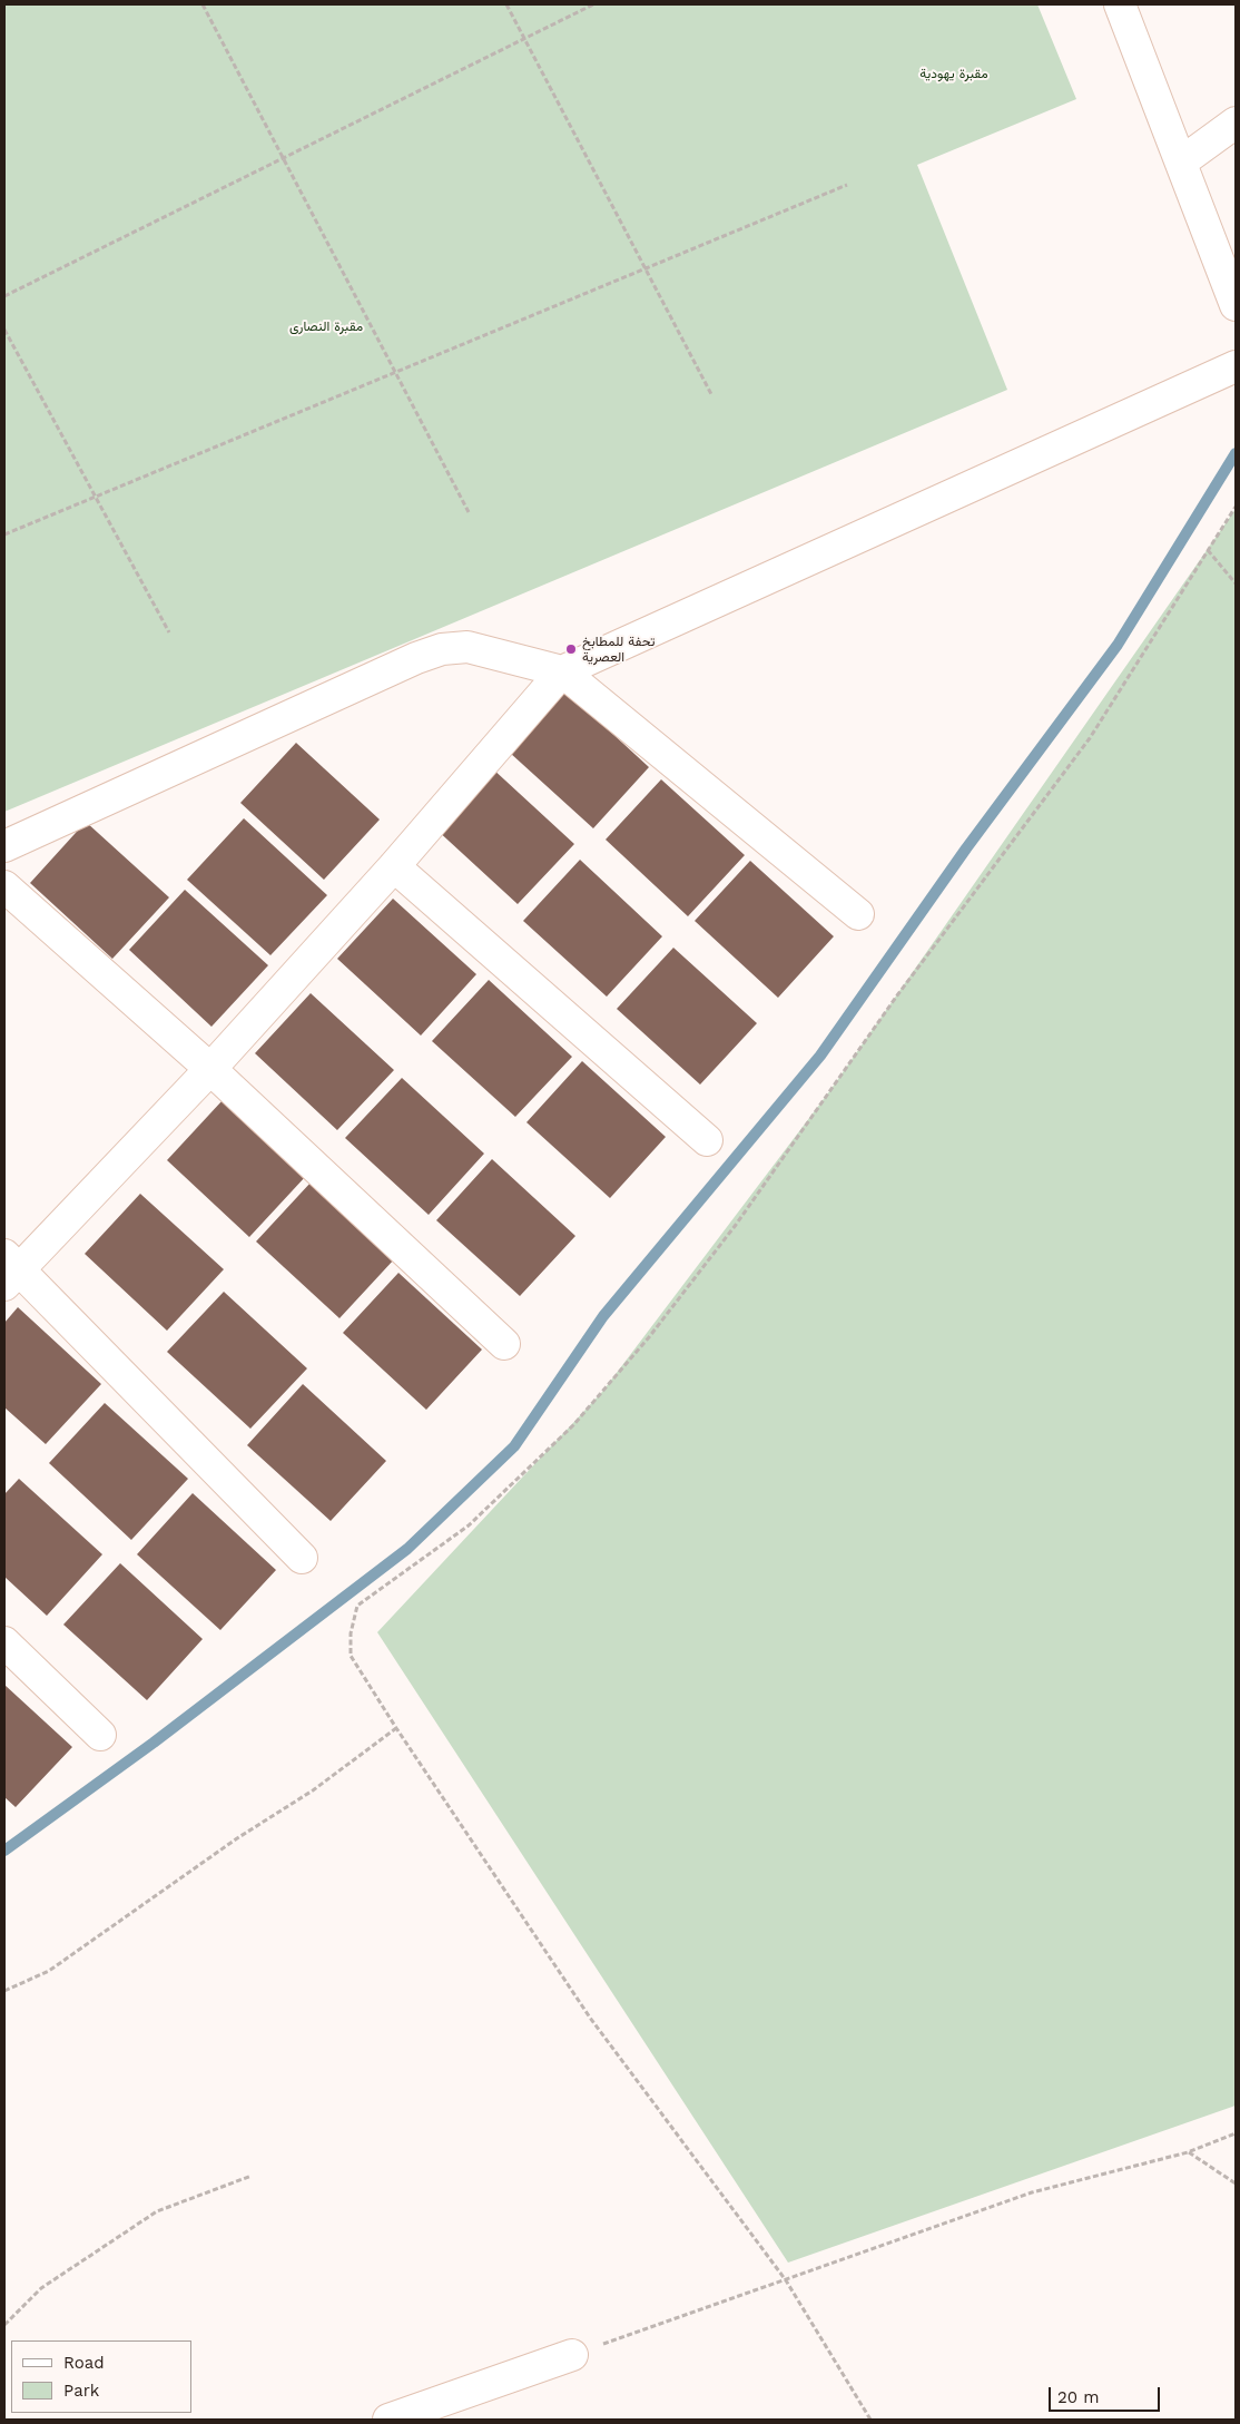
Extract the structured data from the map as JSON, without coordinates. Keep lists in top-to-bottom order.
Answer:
{
  "parks": ["مقبرة يهودية", "مقبرة النصارى"],
  "places": ["تحفة للمطابخ العصرية"],
  "legend": ["Road", "Park"],
  "scale_bar": "20 m"
}
